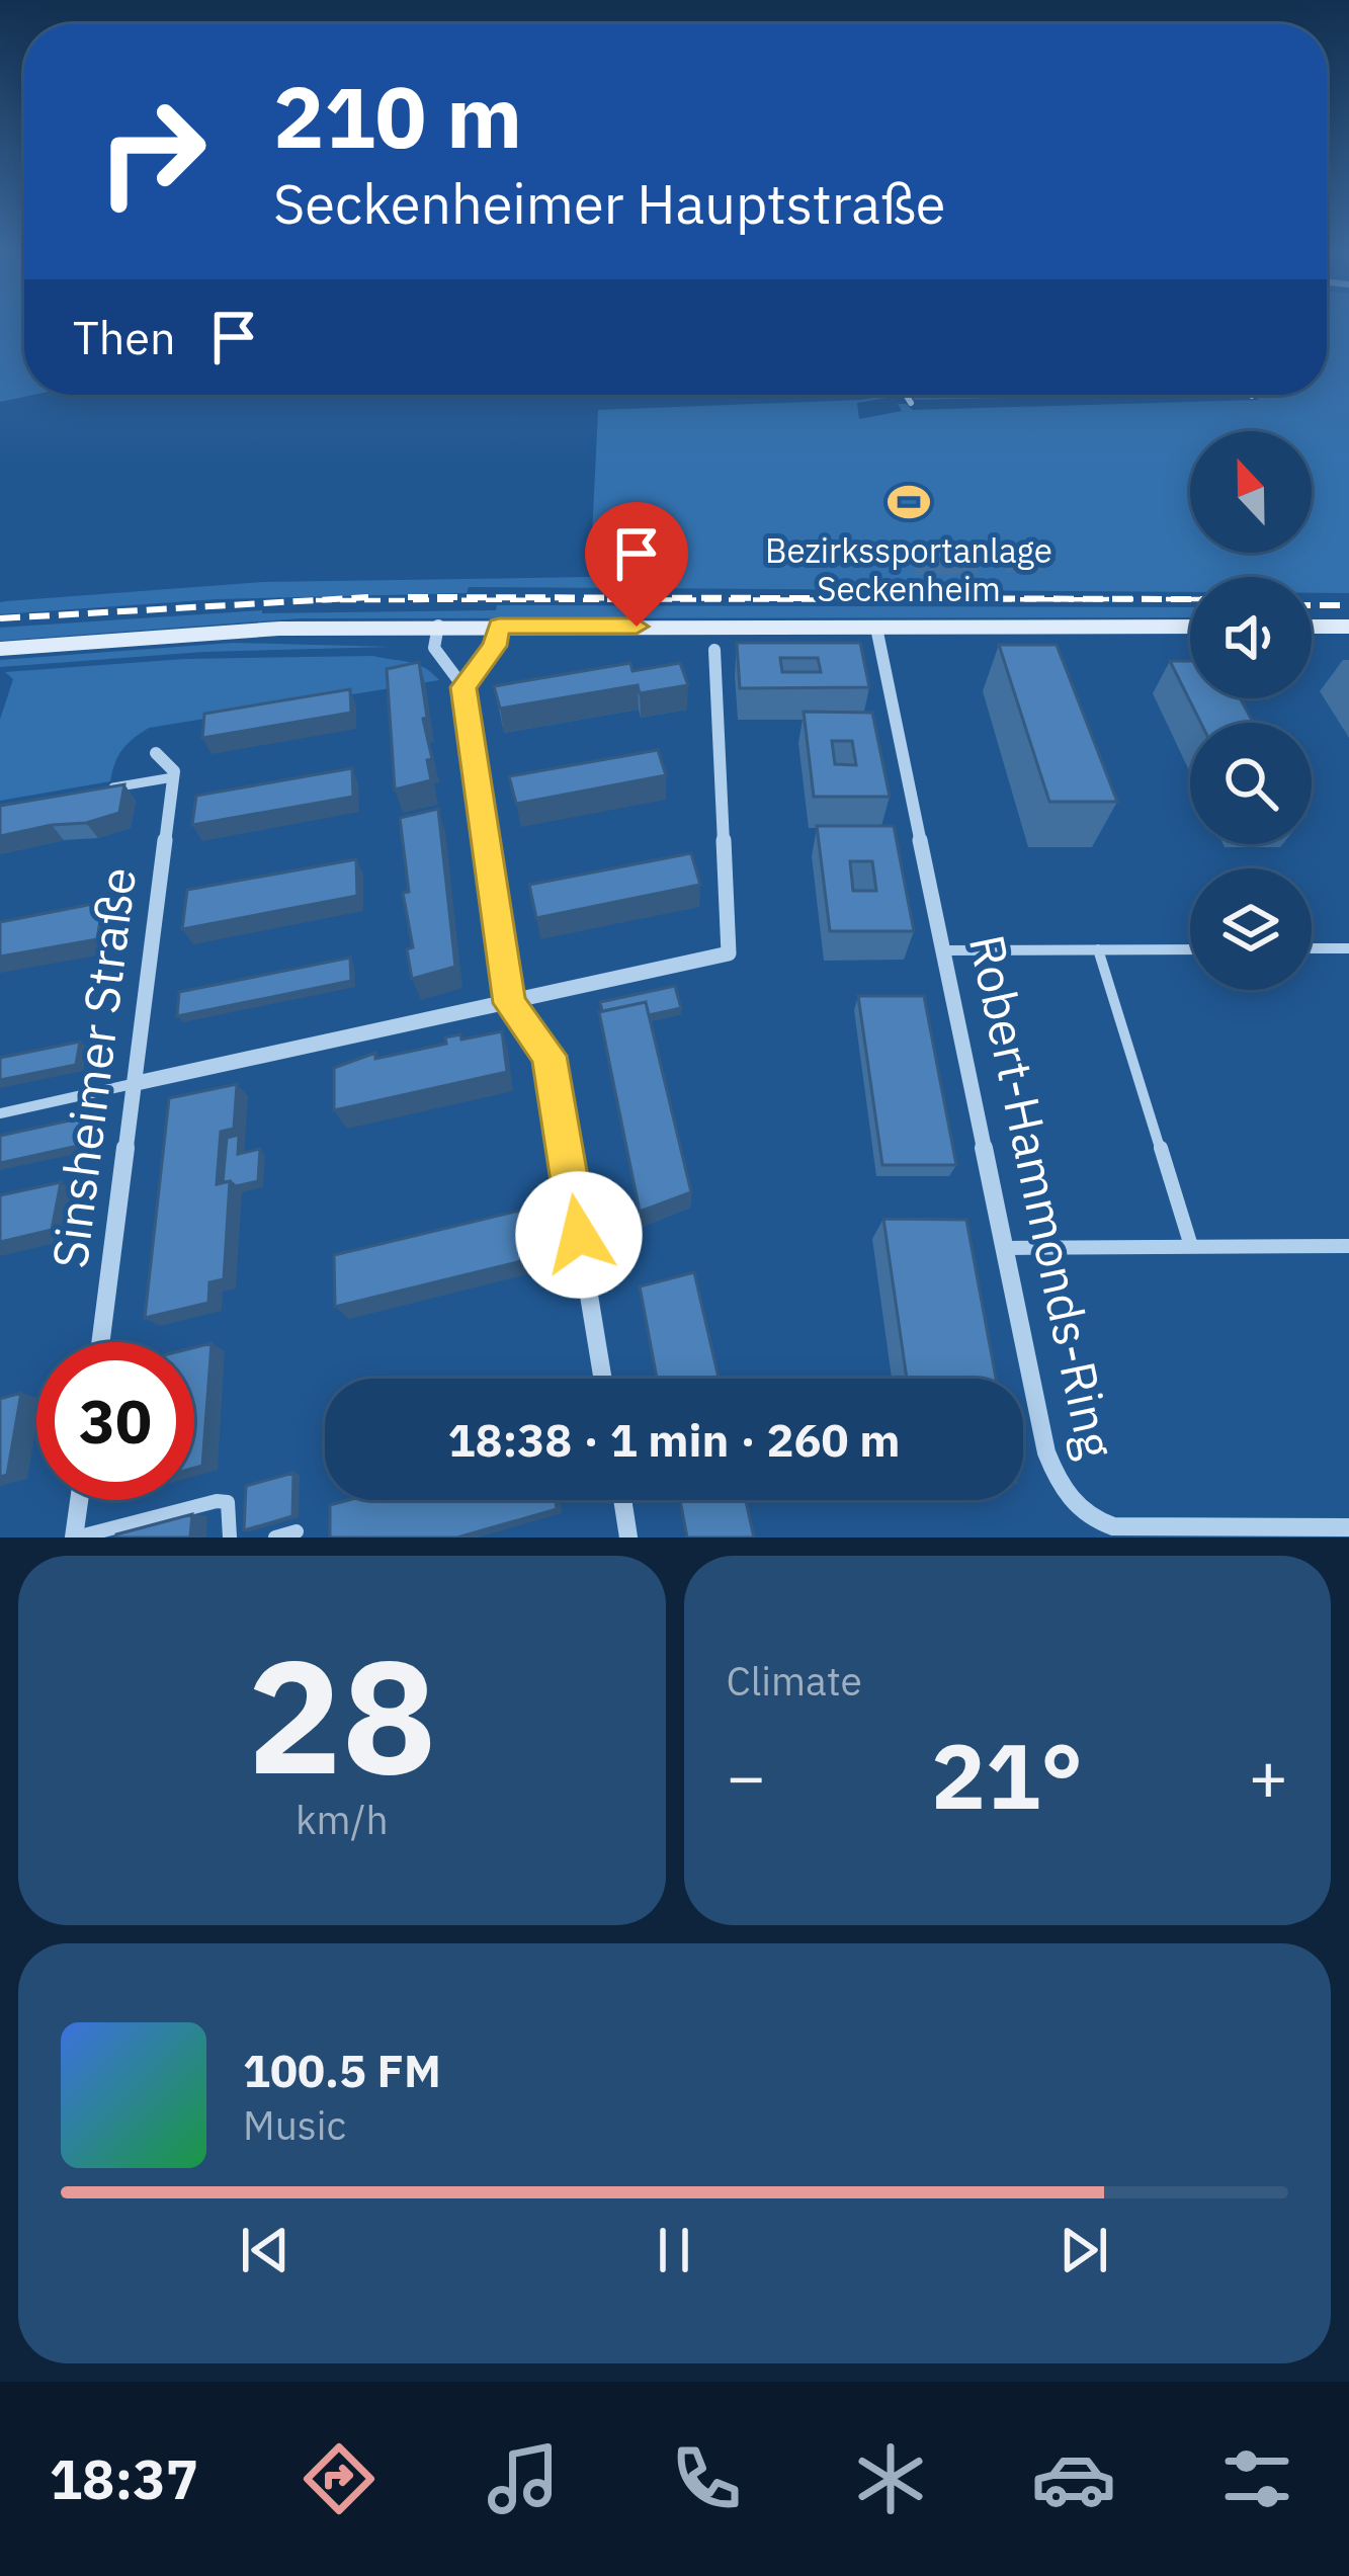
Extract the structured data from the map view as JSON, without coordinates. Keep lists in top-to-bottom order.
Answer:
{
  "streets": {
    "street": ["Sinsheimer Straße", "Robert-Hammonds-Ring"]
  },
  "places": {
    "sports": ["Bezirkssportanlage Seckenheim"]
  },
  "north": "top",
  "page": {
    "turn": ["210 m", "Seckenheimer Hauptstraße"],
    "then": "Then",
    "limit": "30",
    "trip": "18:38 · 1 min · 260 m",
    "tile": [
      ["28", "km/h"],
      "Climate"
    ],
    "heat": ["−", "21°", "+"],
    "song": ["100.5 FM", "Music"],
    "tabs": "18:37"
  }
}
